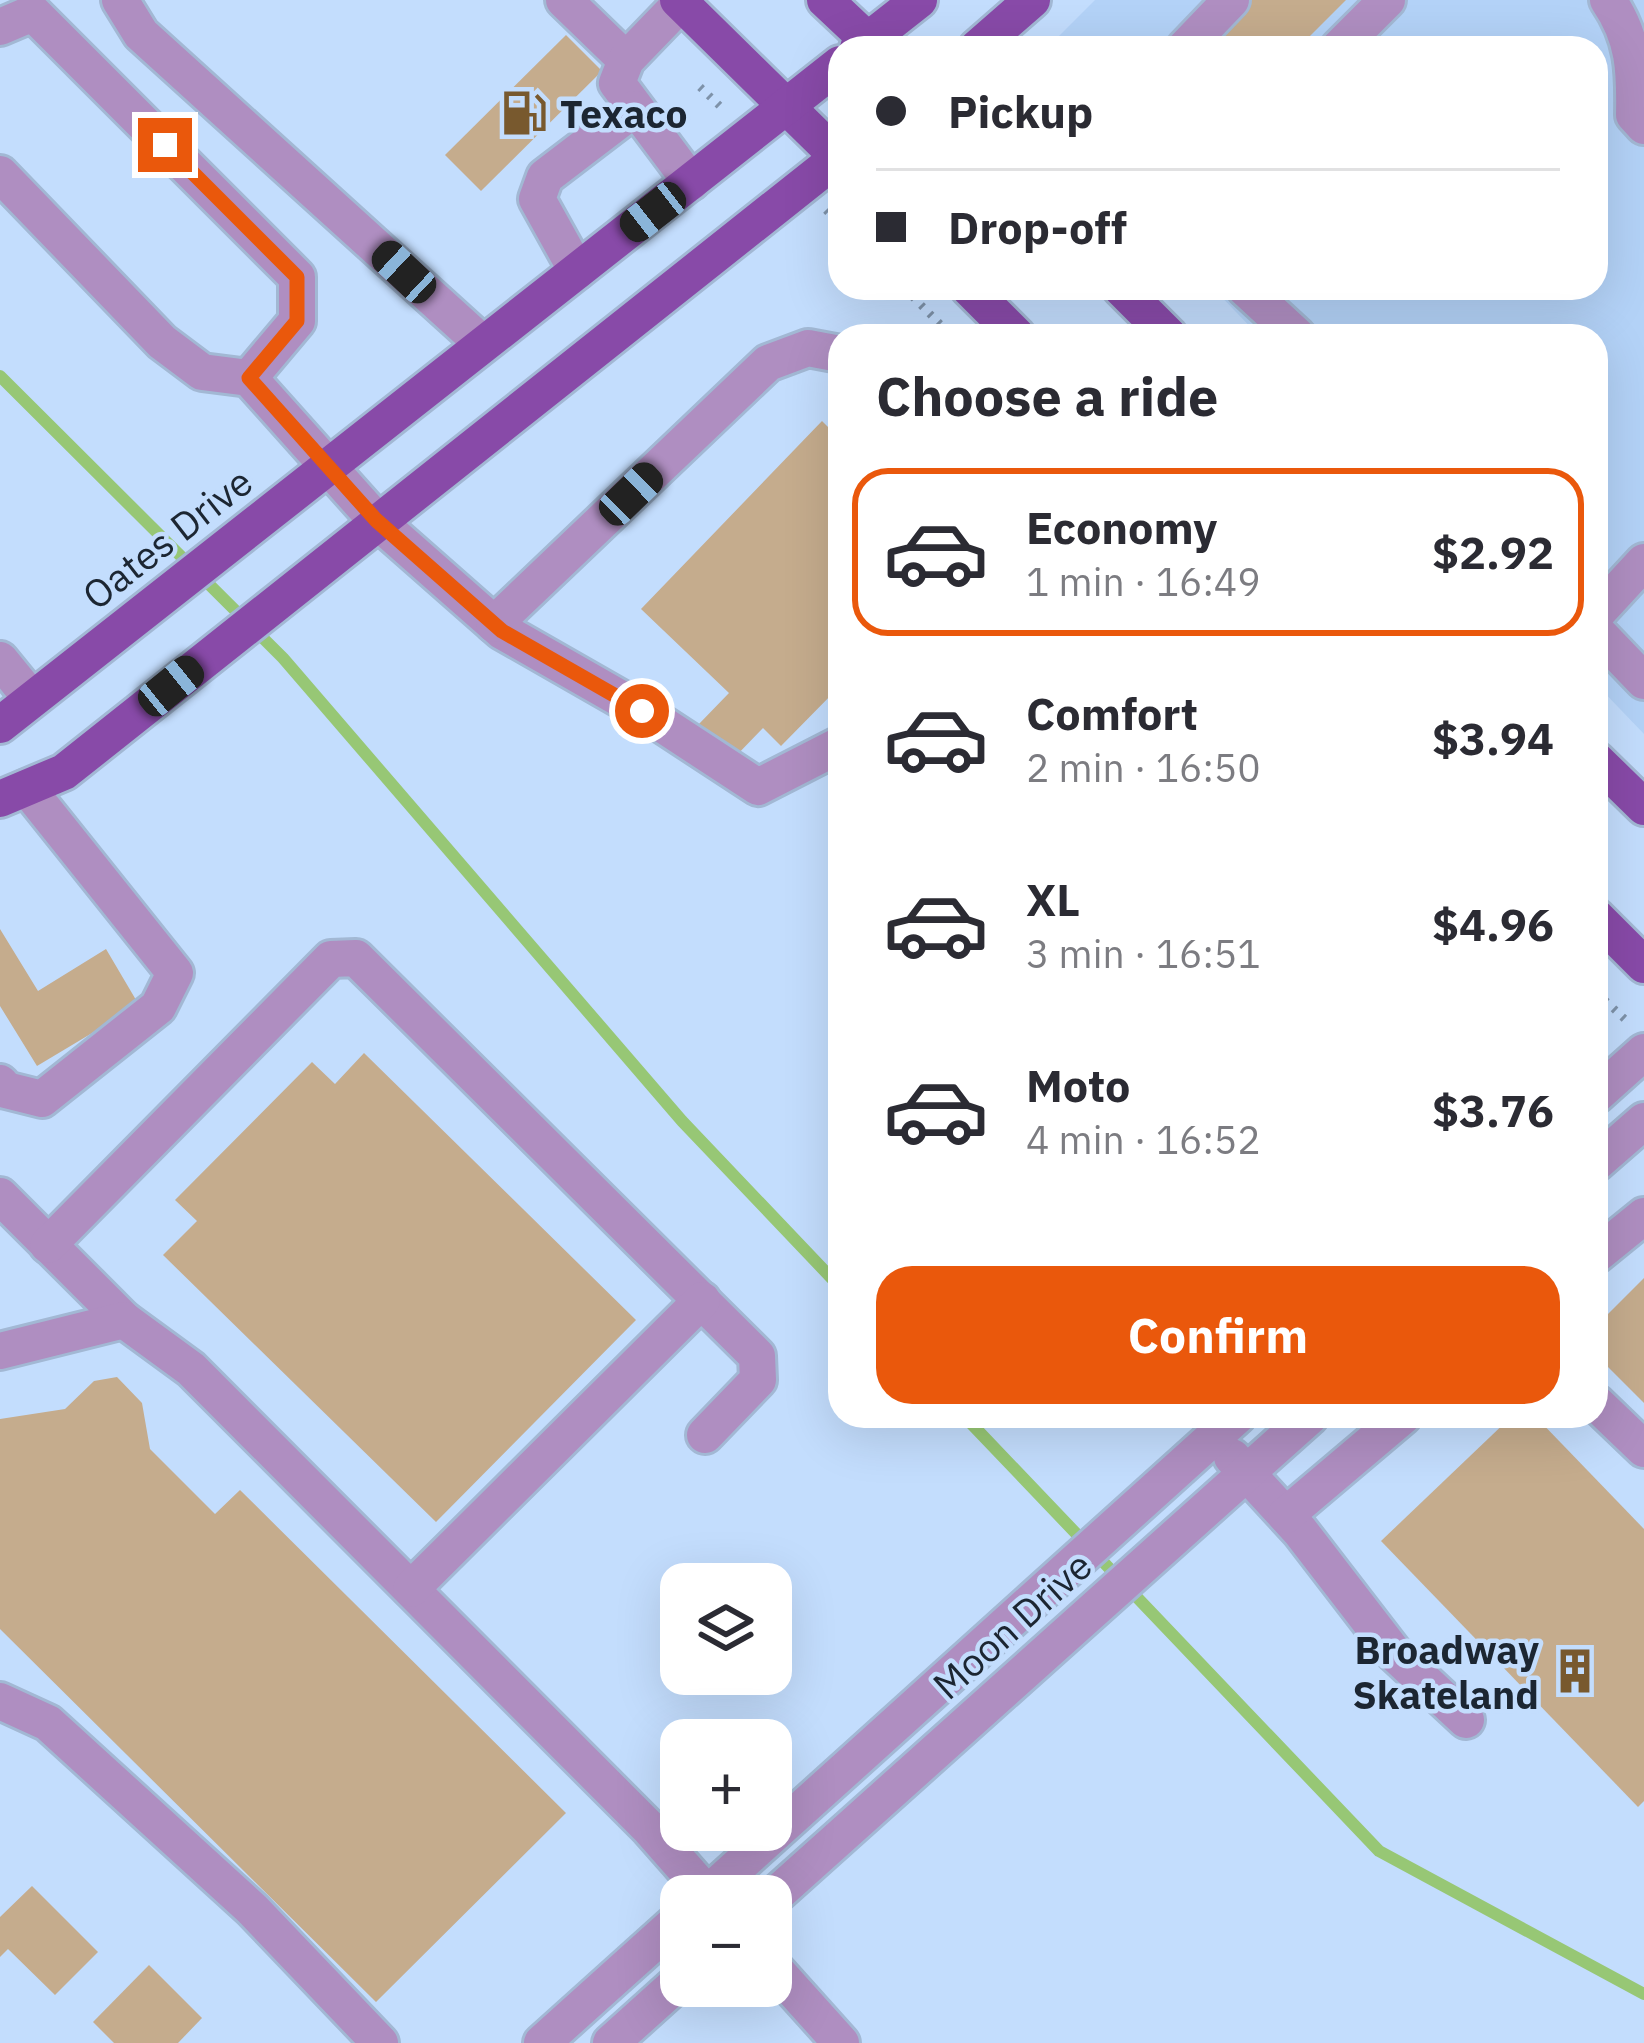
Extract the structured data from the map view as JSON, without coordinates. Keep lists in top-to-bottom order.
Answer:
{
  "streets": {
    "main road": ["Oates Drive"],
    "street": ["Moon Drive"]
  },
  "places": {
    "fuel station": ["Texaco"],
    "building": ["Broadway Skateland"]
  },
  "page": {
    "banner": ["Pickup", "Drop-off"],
    "heading": "Choose a ride",
    "list": [
      {
        "name": "Economy",
        "note": "1 min · 16:49",
        "value": "$2.92"
      },
      {
        "name": "Comfort",
        "note": "2 min · 16:50",
        "value": "$3.94"
      },
      {
        "name": "XL",
        "note": "3 min · 16:51",
        "value": "$4.96"
      },
      {
        "name": "Moto",
        "note": "4 min · 16:52",
        "value": "$3.76"
      }
    ],
    "buttons": "Confirm",
    "map_buttons": ["+", "−"]
  }
}
